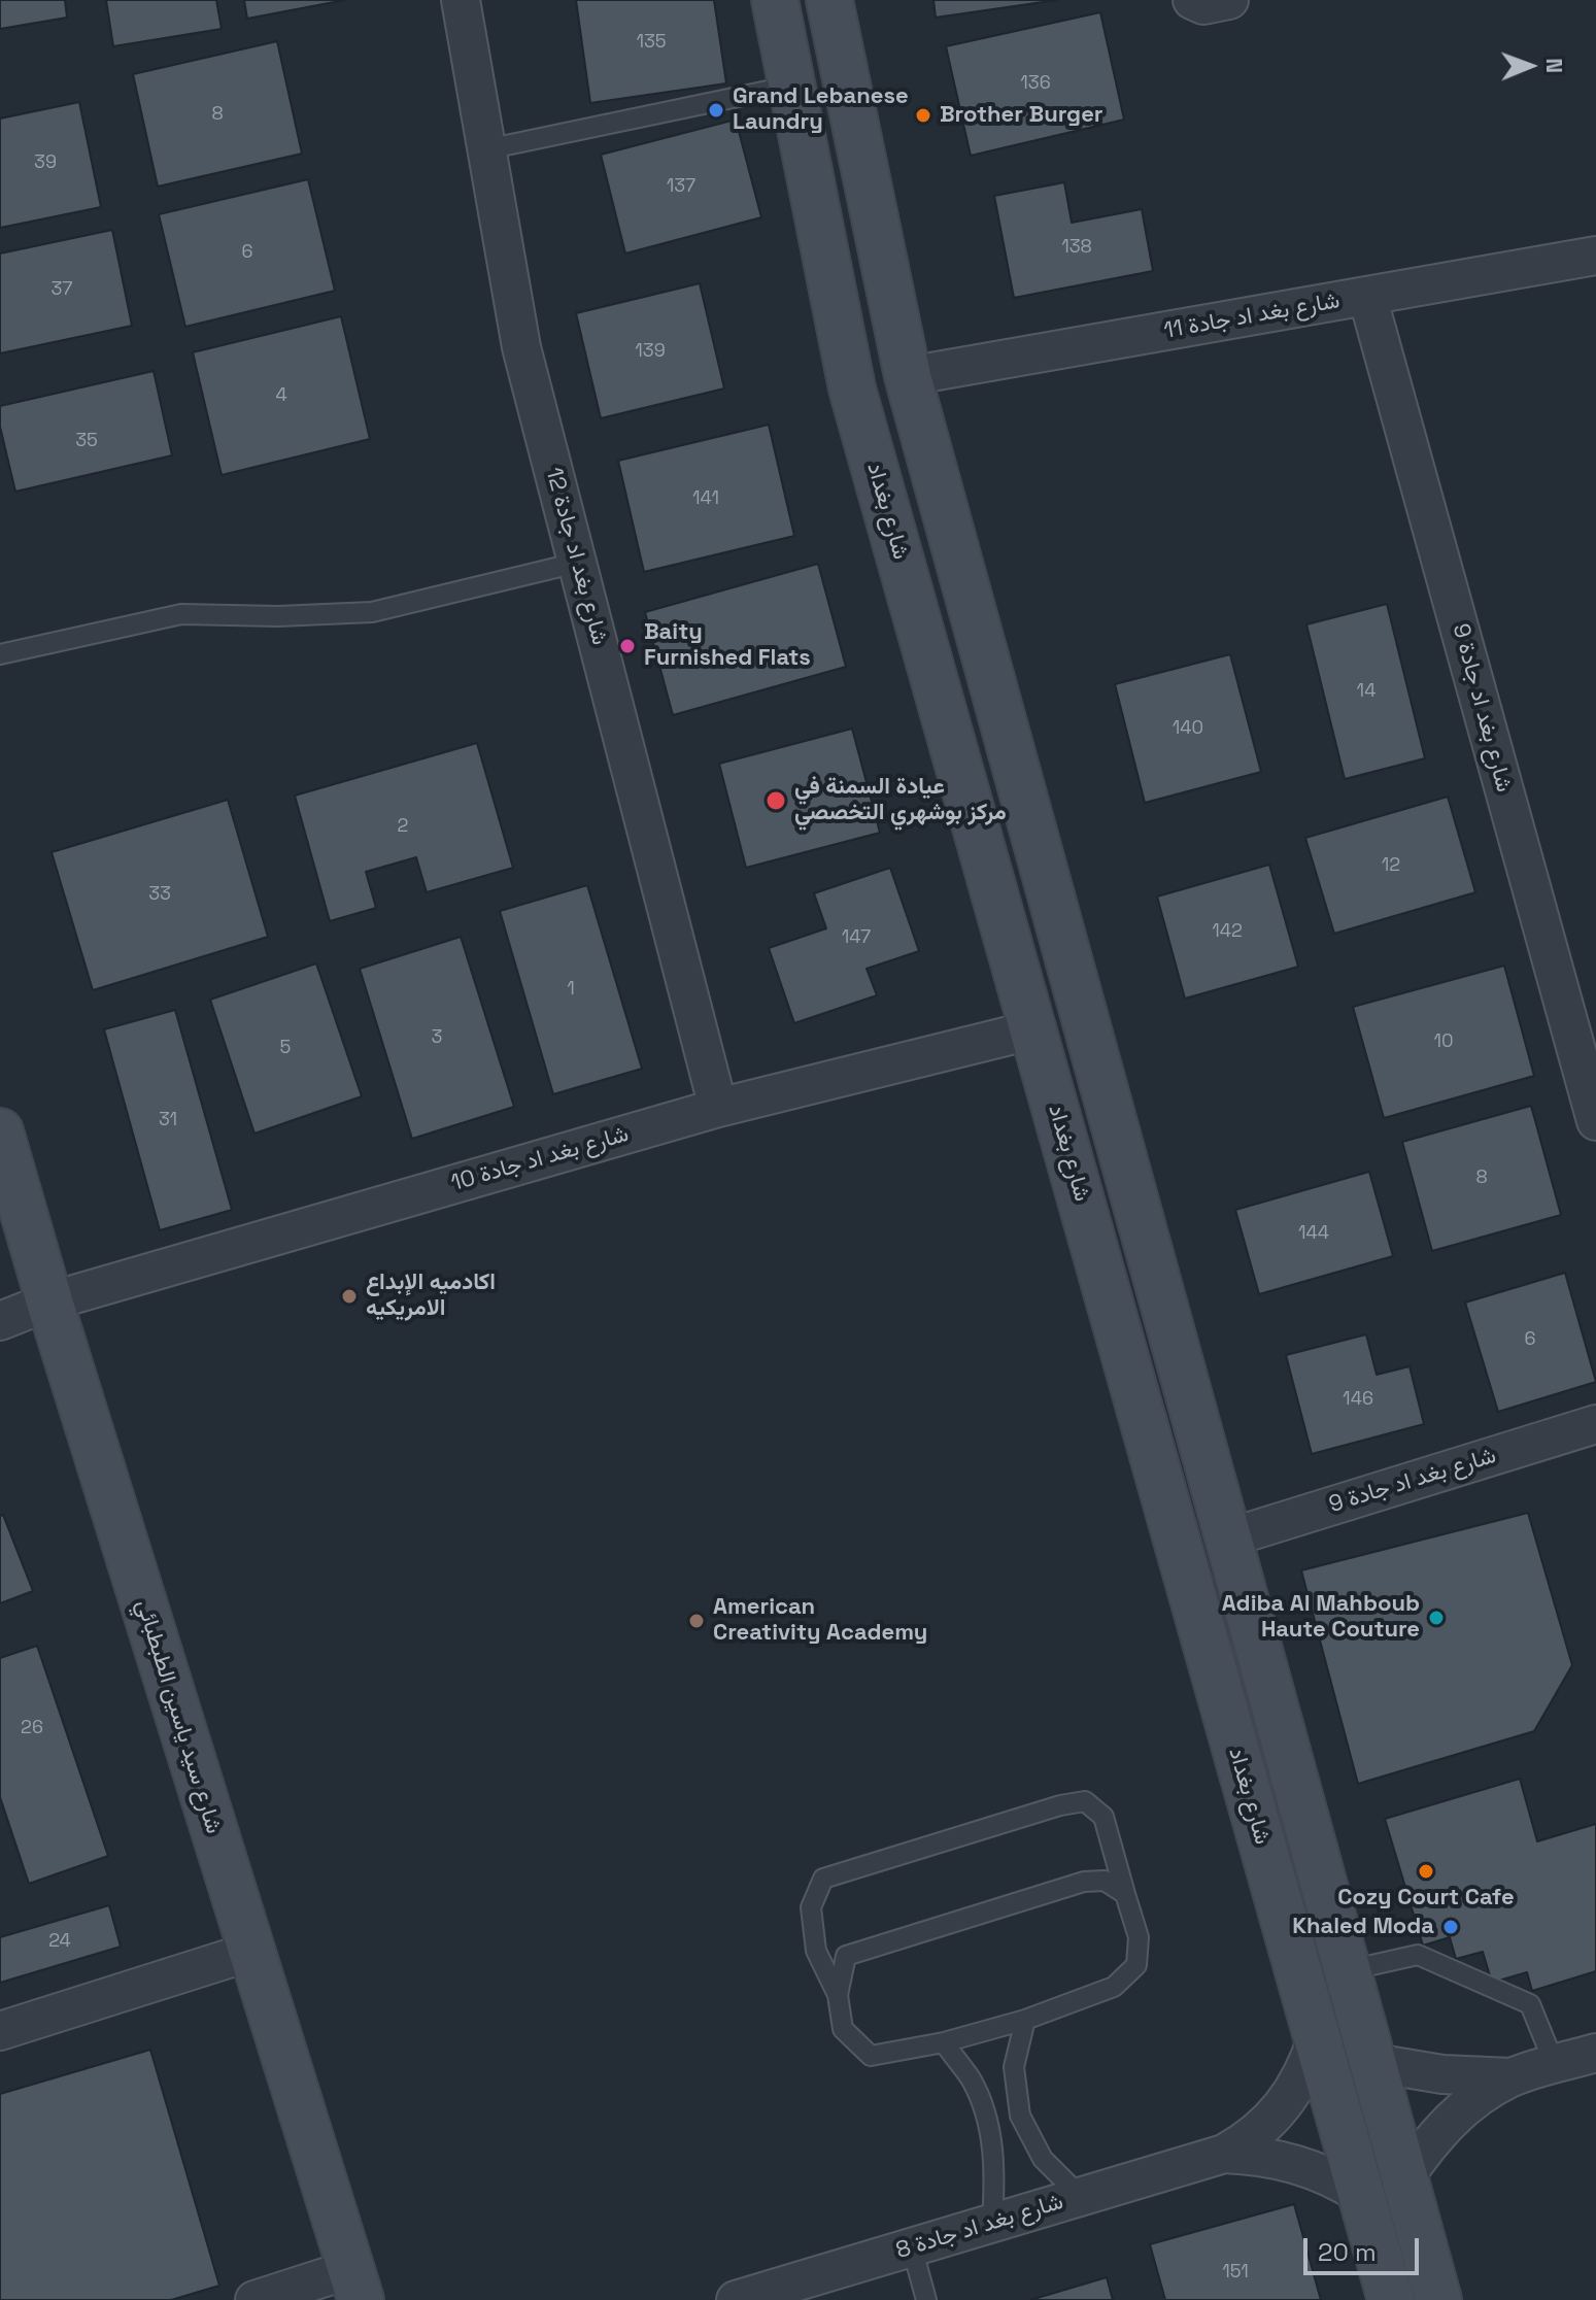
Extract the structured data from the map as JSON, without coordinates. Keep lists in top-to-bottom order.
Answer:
{
  "streets": {
    "main road": ["شارع بغداد", "شارع سيد ياسين الطبطبائي"],
    "street": [
      "شارع بغد اد جادة 11",
      "شارع بغد اد جادة 12",
      "شارع بغد اد جادة 9",
      "شارع بغد اد جادة 10",
      "شارع بغد اد جادة 8"
    ]
  },
  "crossings": [
    ["شارع بغد اد جادة 11", "شارع بغد اد جادة 9"],
    ["شارع بغداد", "شارع بغد اد جادة 10"],
    ["شارع بغداد", "شارع بغد اد جادة 8"],
    ["شارع بغد اد جادة 12", "شارع بغد اد جادة 10"],
    ["شارع بغد اد جادة 10", "شارع سيد ياسين الطبطبائي"]
  ],
  "places": [
    "Grand Lebanese Laundry",
    "Brother Burger",
    "Baity Furnished Flats",
    "عيادة السمنة في مركز بوشهري التخصصي",
    "اكادميه الإبداع الامريكيه",
    "Adiba Al Mahboub Haute Couture",
    "American Creativity Academy",
    "Cozy Court Cafe",
    "Khaled Moda"
  ],
  "house_numbers": [
    "135",
    "136",
    "8",
    "39",
    "137",
    "138",
    "6",
    "37",
    "139",
    "4",
    "35",
    "141",
    "14",
    "140",
    "2",
    "12",
    "33",
    "142",
    "147",
    "1",
    "3",
    "10",
    "5",
    "31",
    "8",
    "144",
    "6",
    "146",
    "26",
    "24",
    "151"
  ],
  "scale_bar": "20 m",
  "north": "right"
}
